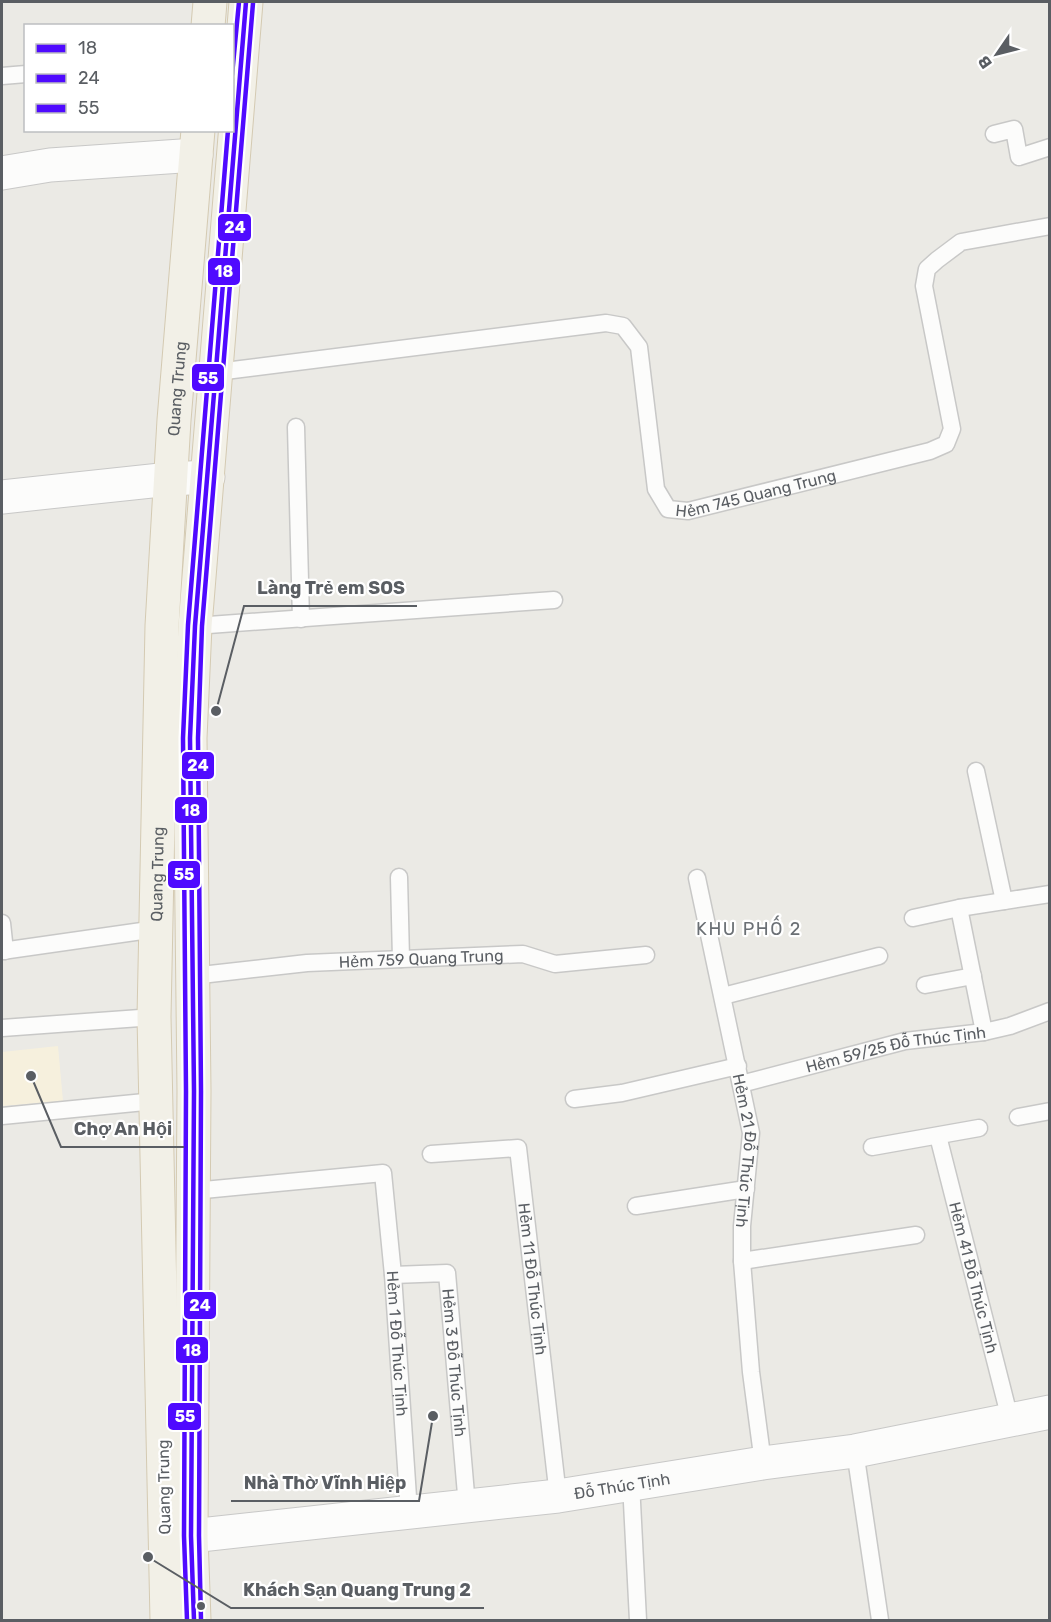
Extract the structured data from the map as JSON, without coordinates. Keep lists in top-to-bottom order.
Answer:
{
  "streets": {
    "main road": ["Quang Trung"],
    "street": ["Đỗ Thúc Tịnh"],
    "lane": [
      "Hẻm 745 Quang Trung",
      "Hẻm 759 Quang Trung",
      "Hẻm 59/25 Đỗ Thúc Tịnh",
      "Hẻm 21 Đỗ Thúc Tịnh",
      "Hẻm 41 Đỗ Thúc Tịnh",
      "Hẻm 11 Đỗ Thúc Tịnh",
      "Hẻm 1 Đỗ Thúc Tịnh",
      "Hẻm 3 Đỗ Thúc Tịnh"
    ]
  },
  "crossings": [
    ["Quang Trung", "Hẻm 745 Quang Trung"],
    ["Quang Trung", "Hẻm 759 Quang Trung"],
    ["Quang Trung", "Hẻm 1 Đỗ Thúc Tịnh"],
    ["Quang Trung", "Đỗ Thúc Tịnh"],
    ["Hẻm 59/25 Đỗ Thúc Tịnh", "Hẻm 21 Đỗ Thúc Tịnh"],
    ["Hẻm 21 Đỗ Thúc Tịnh", "Đỗ Thúc Tịnh"],
    ["Hẻm 41 Đỗ Thúc Tịnh", "Đỗ Thúc Tịnh"],
    ["Hẻm 11 Đỗ Thúc Tịnh", "Đỗ Thúc Tịnh"],
    ["Hẻm 1 Đỗ Thúc Tịnh", "Hẻm 3 Đỗ Thúc Tịnh"],
    ["Hẻm 1 Đỗ Thúc Tịnh", "Đỗ Thúc Tịnh"],
    ["Hẻm 3 Đỗ Thúc Tịnh", "Đỗ Thúc Tịnh"]
  ],
  "districts": ["KHU PHỐ 2"],
  "places": [
    "Làng Trẻ em SOS",
    "Chợ An Hội",
    "Nhà Thờ Vĩnh Hiệp",
    "Khách Sạn Quang Trung 2"
  ],
  "lines": ["transit line 18", "transit line 55", "transit line 24"],
  "legend": ["18", "24", "55"],
  "north": "bottom left"
}
